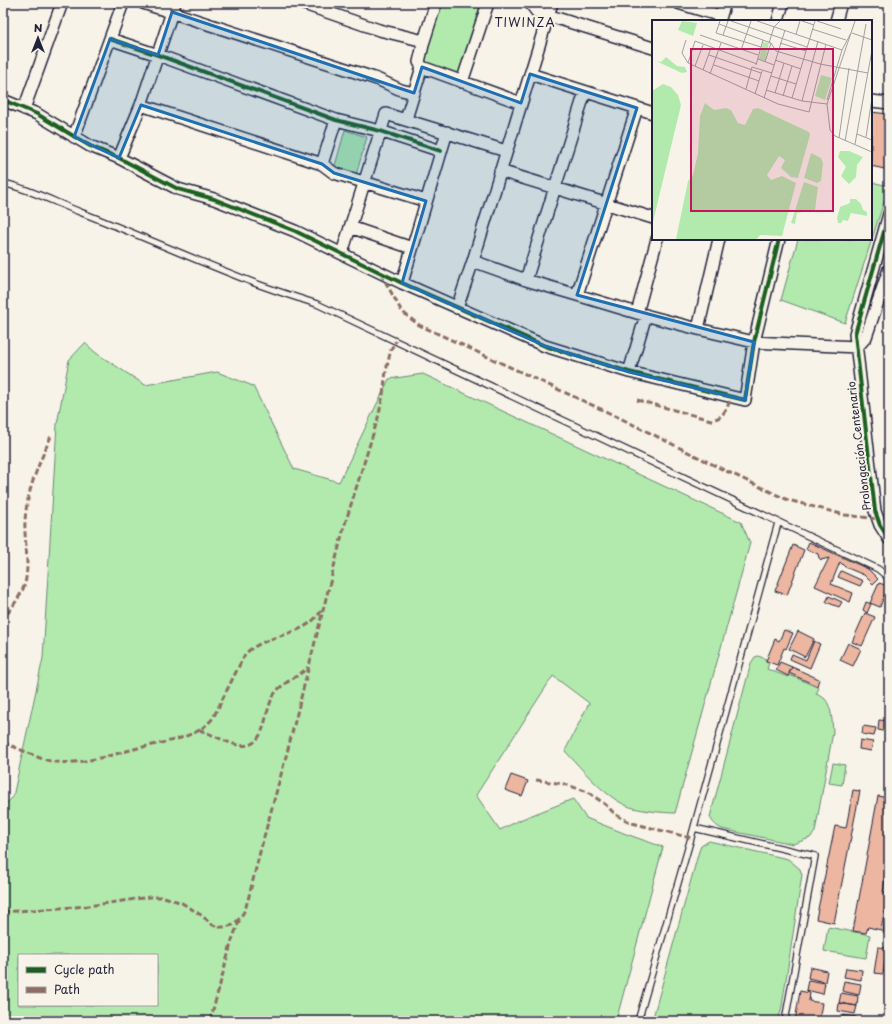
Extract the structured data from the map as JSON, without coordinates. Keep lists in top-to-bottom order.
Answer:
{
  "streets": {
    "street": ["Prolongación Centenario"]
  },
  "districts": ["TIWINZA"],
  "legend": ["Cycle path", "Path"],
  "north": "top"
}
